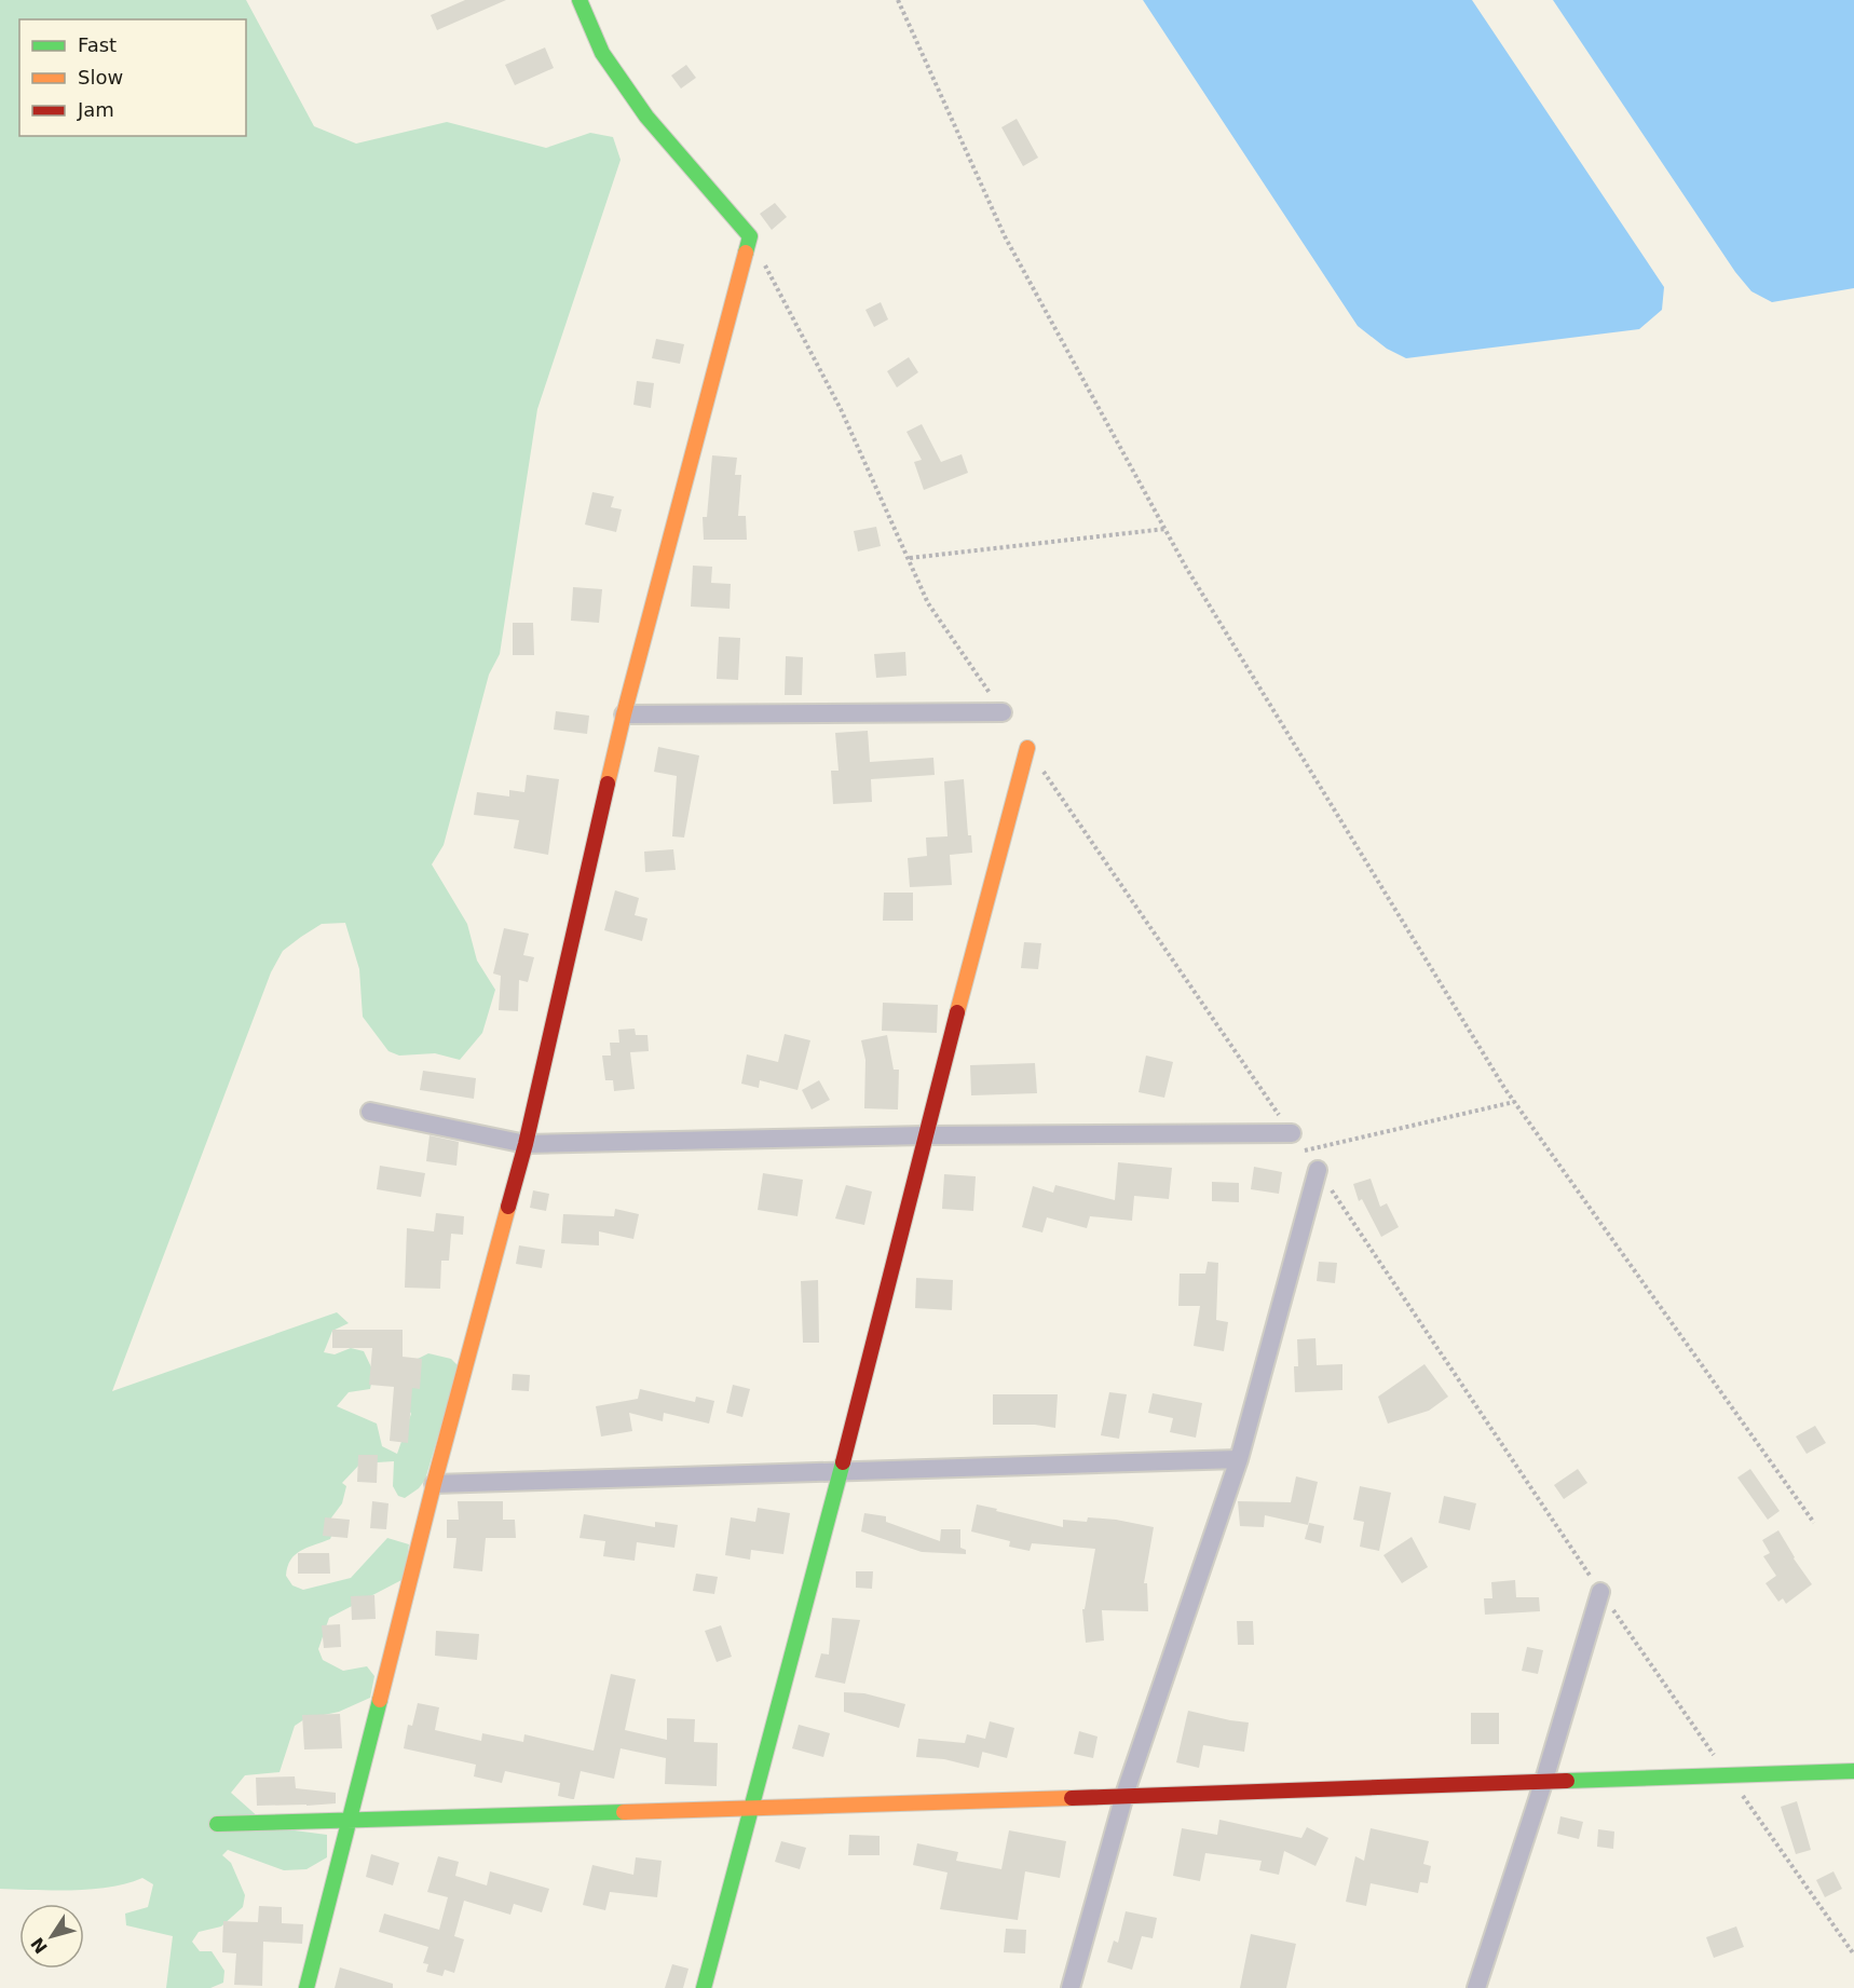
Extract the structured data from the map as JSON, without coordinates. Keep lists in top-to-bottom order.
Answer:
{
  "legend": ["Fast", "Slow", "Jam"],
  "north": "bottom left"
}
